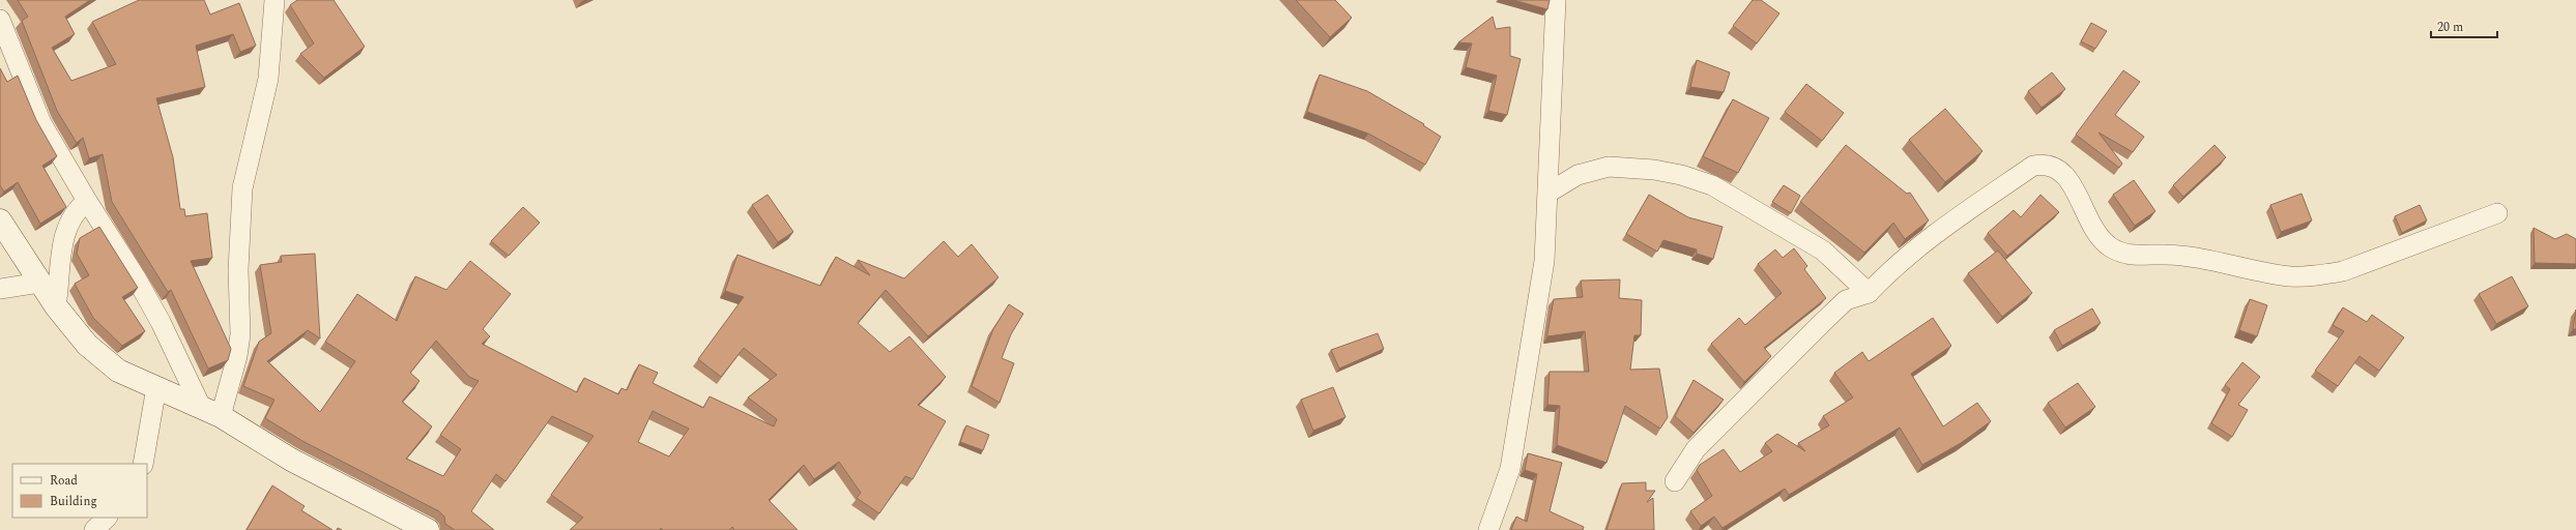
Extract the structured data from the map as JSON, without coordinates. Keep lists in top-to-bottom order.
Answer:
{
  "legend": ["Road", "Building"],
  "scale_bar": "20 m"
}
